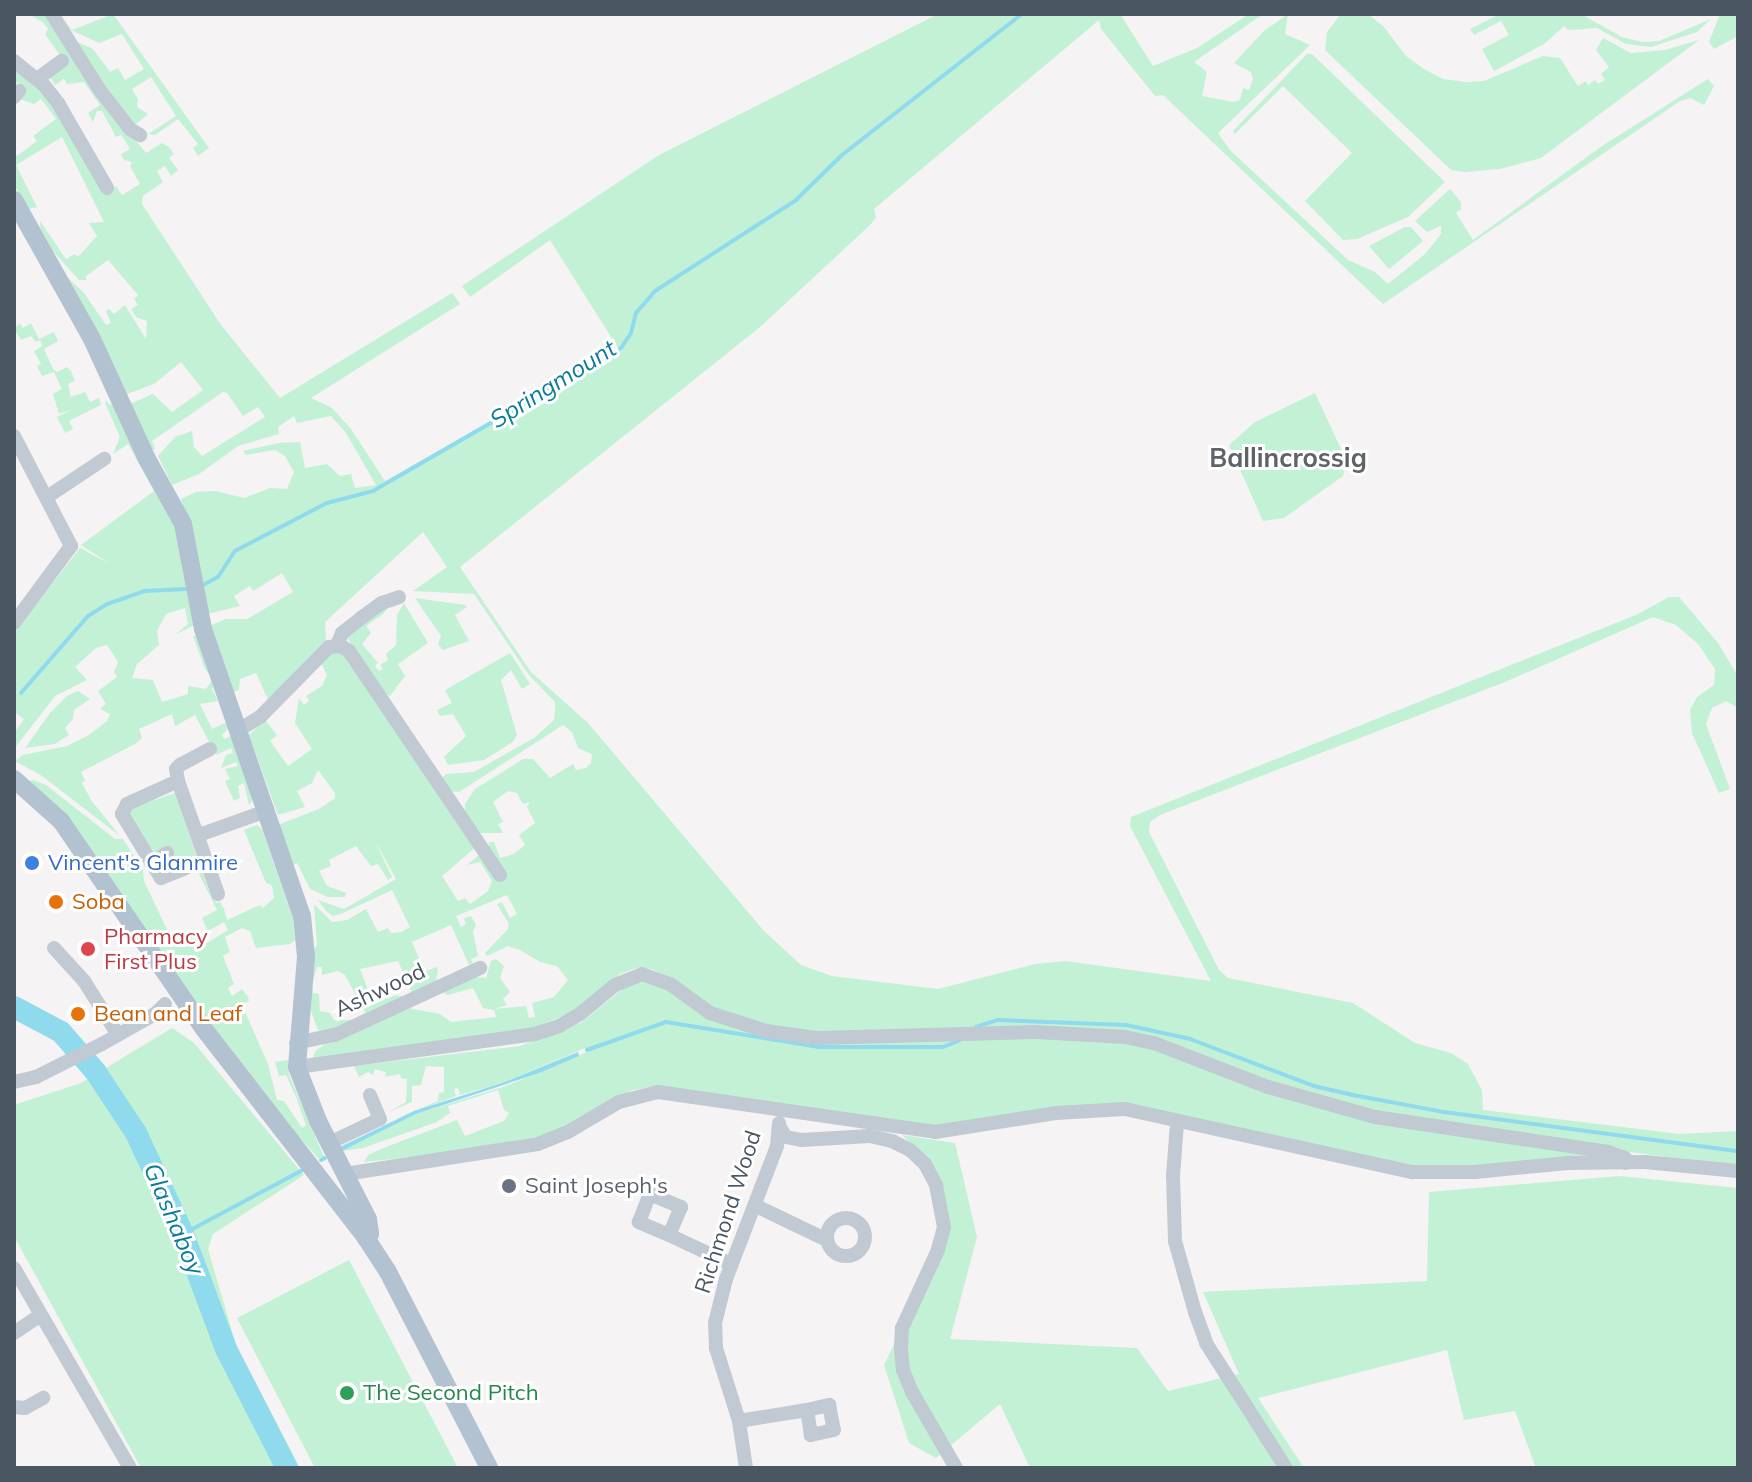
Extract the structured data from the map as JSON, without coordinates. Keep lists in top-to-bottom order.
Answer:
{
  "streets": {
    "street": ["Ashwood", "Richmond Wood"]
  },
  "districts": ["Ballincrossig"],
  "water": ["Springmount", "Glashaboy"],
  "places": [
    "Vincent's Glanmire",
    "Soba",
    "Pharmacy First Plus",
    "Bean and Leaf",
    "Saint Joseph's",
    "The Second Pitch"
  ]
}
